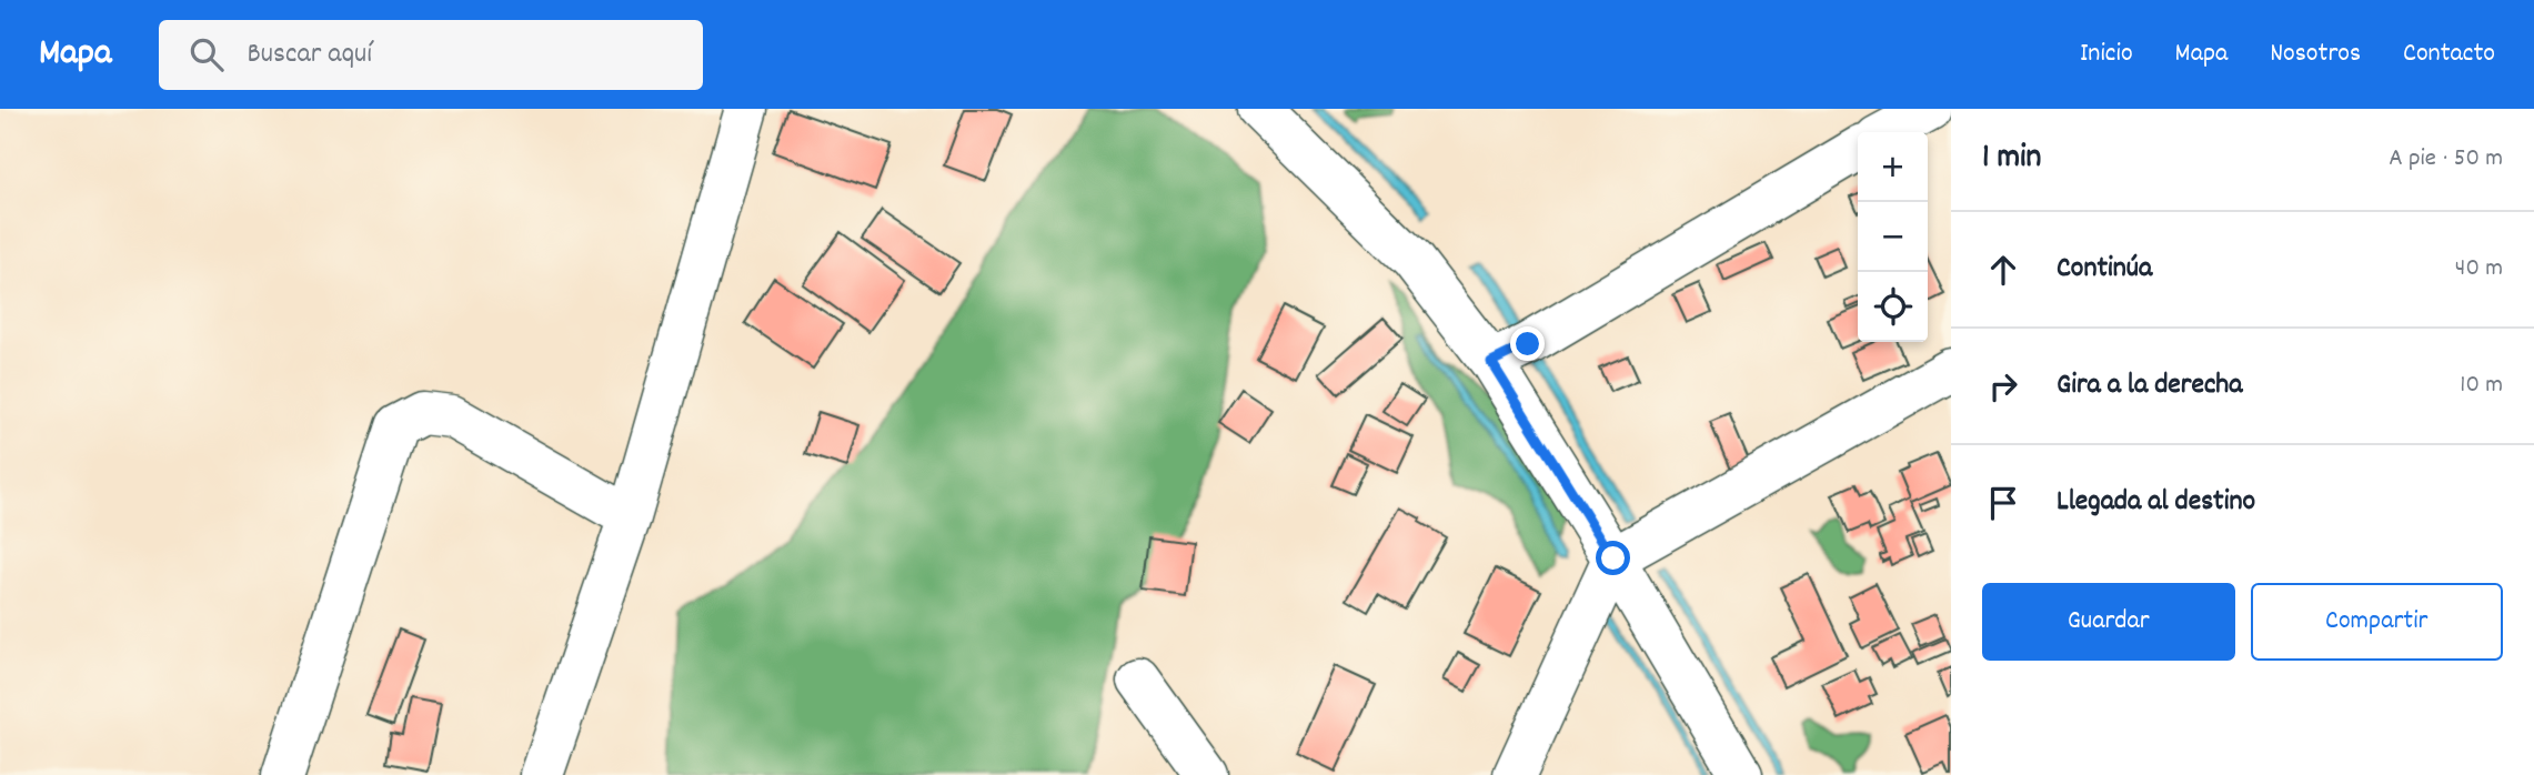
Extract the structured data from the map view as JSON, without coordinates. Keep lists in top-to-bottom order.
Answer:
{
  "page": {
    "header": "Mapa",
    "search": "Buscar aquí",
    "nav": [
      "Inicio",
      "Mapa",
      "Nosotros",
      "Contacto"
    ],
    "heading": ["1 min", "A pie · 50 m"],
    "map_buttons": ["+", "−"],
    "list": [
      ["Continúa", "40 m"],
      ["Gira a la derecha", "10 m"],
      "Llegada al destino"
    ],
    "buttons": ["Guardar", "Compartir"]
  }
}
